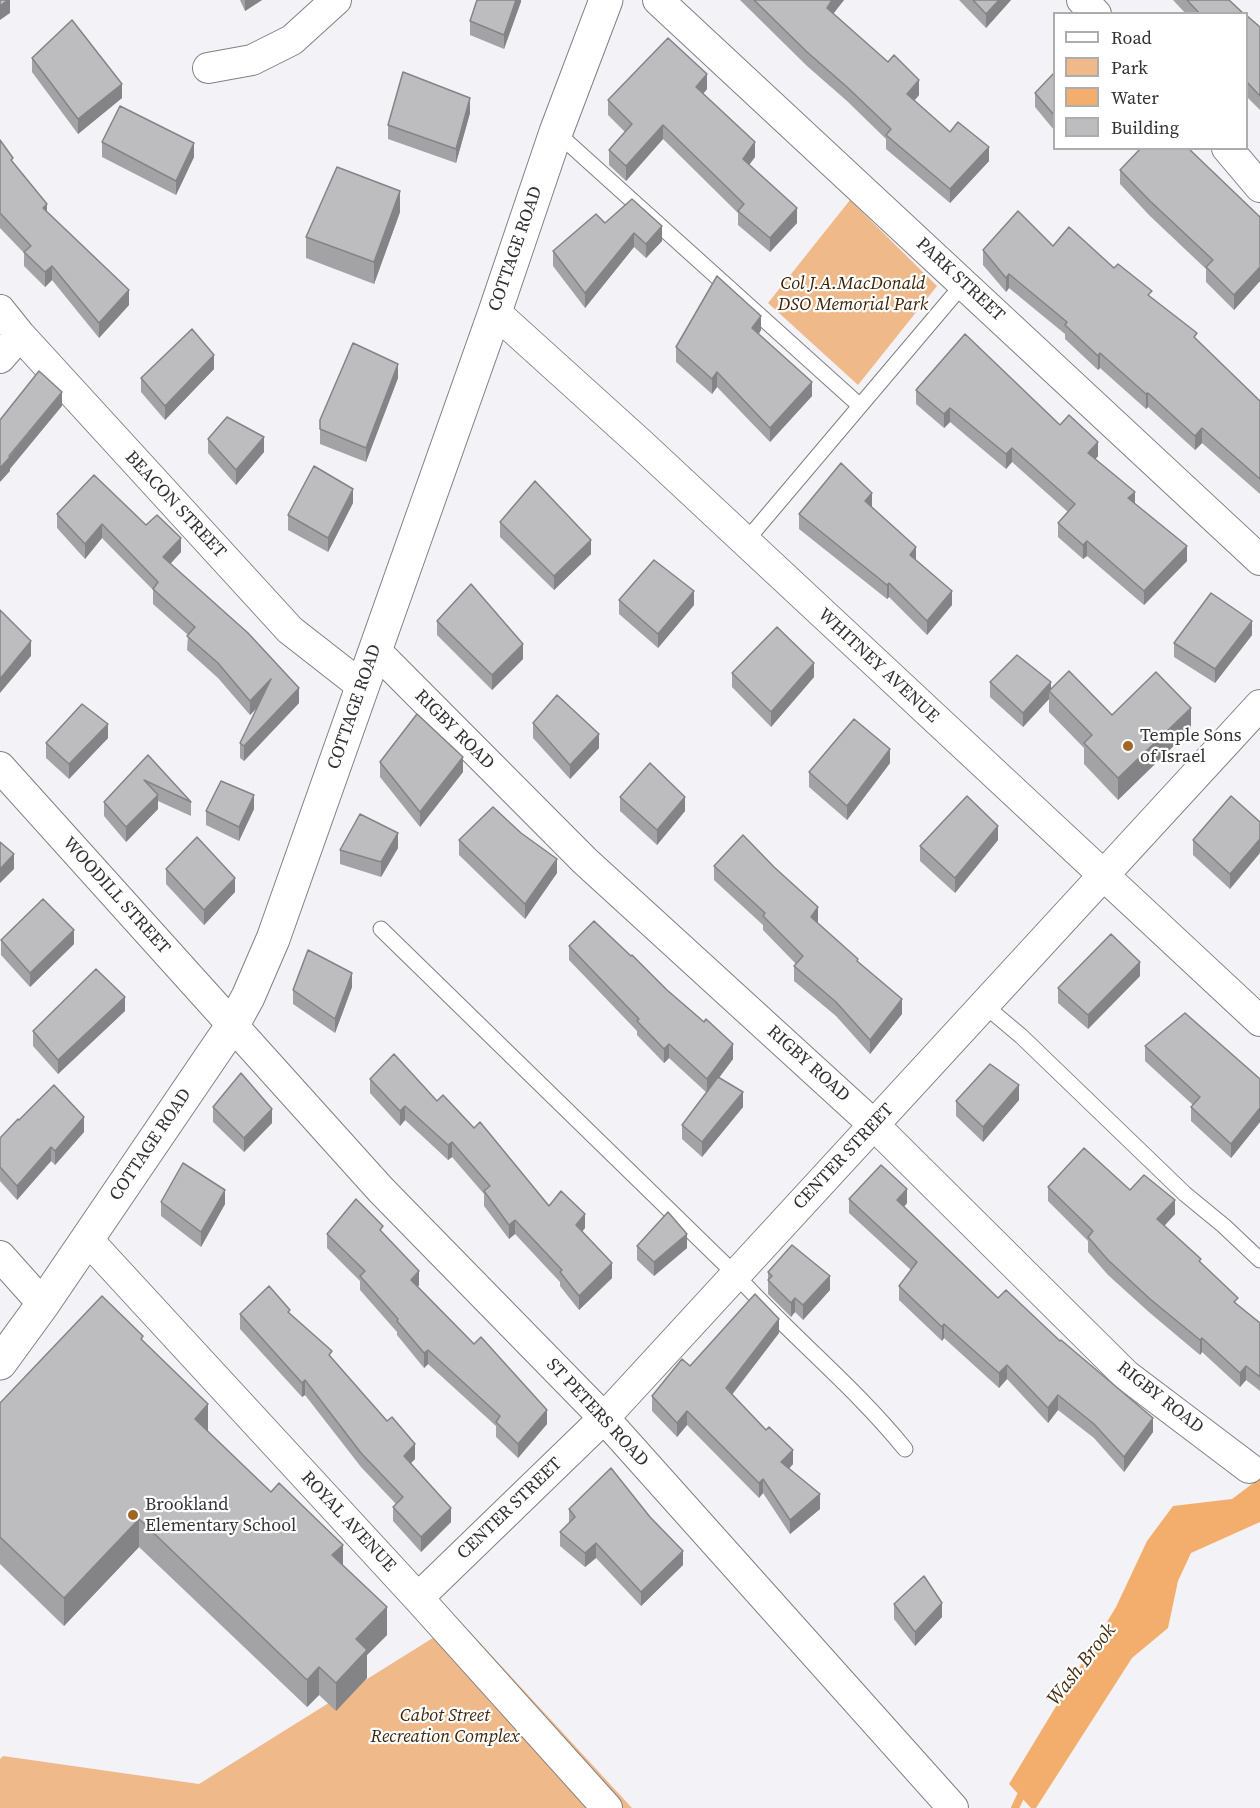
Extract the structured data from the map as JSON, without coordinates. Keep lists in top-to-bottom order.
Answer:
{
  "streets": {
    "main road": ["COTTAGE ROAD"],
    "street": [
      "PARK STREET",
      "BEACON STREET",
      "WHITNEY AVENUE",
      "RIGBY ROAD",
      "WOODILL STREET",
      "CENTER STREET",
      "ST PETERS ROAD",
      "ROYAL AVENUE"
    ]
  },
  "crossings": [
    ["COTTAGE ROAD", "BEACON STREET"],
    ["COTTAGE ROAD", "WHITNEY AVENUE"],
    ["COTTAGE ROAD", "RIGBY ROAD"],
    ["COTTAGE ROAD", "WOODILL STREET"],
    ["COTTAGE ROAD", "ST PETERS ROAD"],
    ["COTTAGE ROAD", "ROYAL AVENUE"],
    ["WHITNEY AVENUE", "CENTER STREET"],
    ["RIGBY ROAD", "CENTER STREET"],
    ["WOODILL STREET", "ST PETERS ROAD"],
    ["CENTER STREET", "ST PETERS ROAD"],
    ["CENTER STREET", "ROYAL AVENUE"]
  ],
  "water": ["Wash Brook"],
  "parks": ["Col J.A.MacDonald DSO Memorial Park", "Cabot Street Recreation Complex"],
  "places": ["Temple Sons of Israel", "Brookland Elementary School"],
  "legend": [
    "Road",
    "Park",
    "Water",
    "Building"
  ]
}
